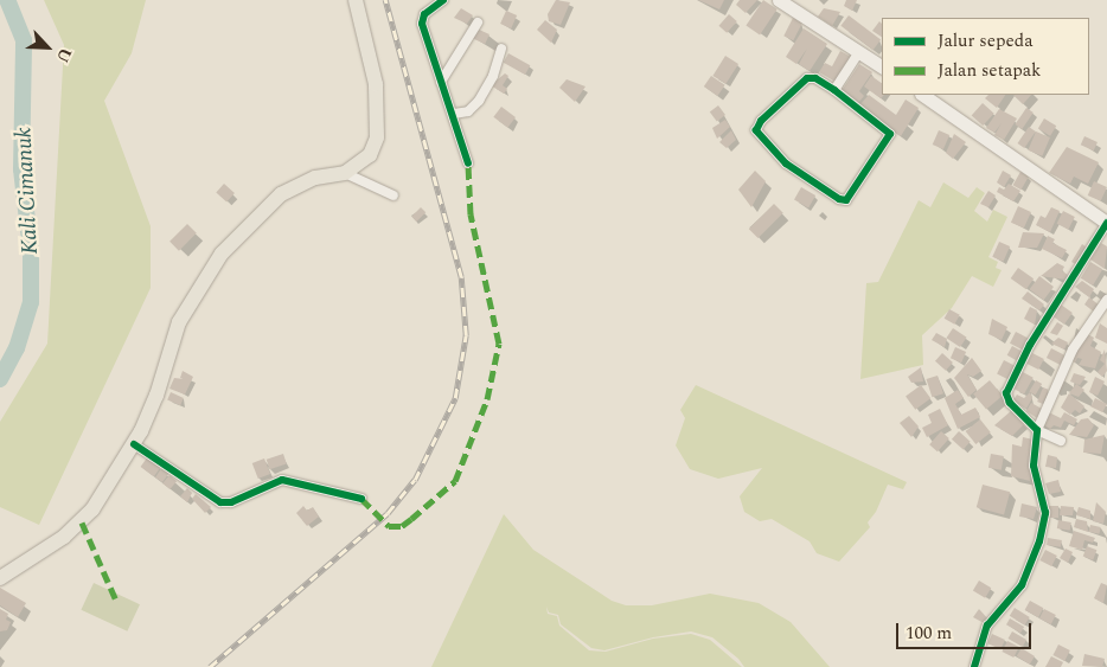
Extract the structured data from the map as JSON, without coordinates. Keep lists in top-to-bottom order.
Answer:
{
  "water": ["Kali Cimanuk"],
  "legend": ["Jalur sepeda", "Jalan setapak"],
  "scale_bar": "100 m",
  "north": "bottom right"
}
